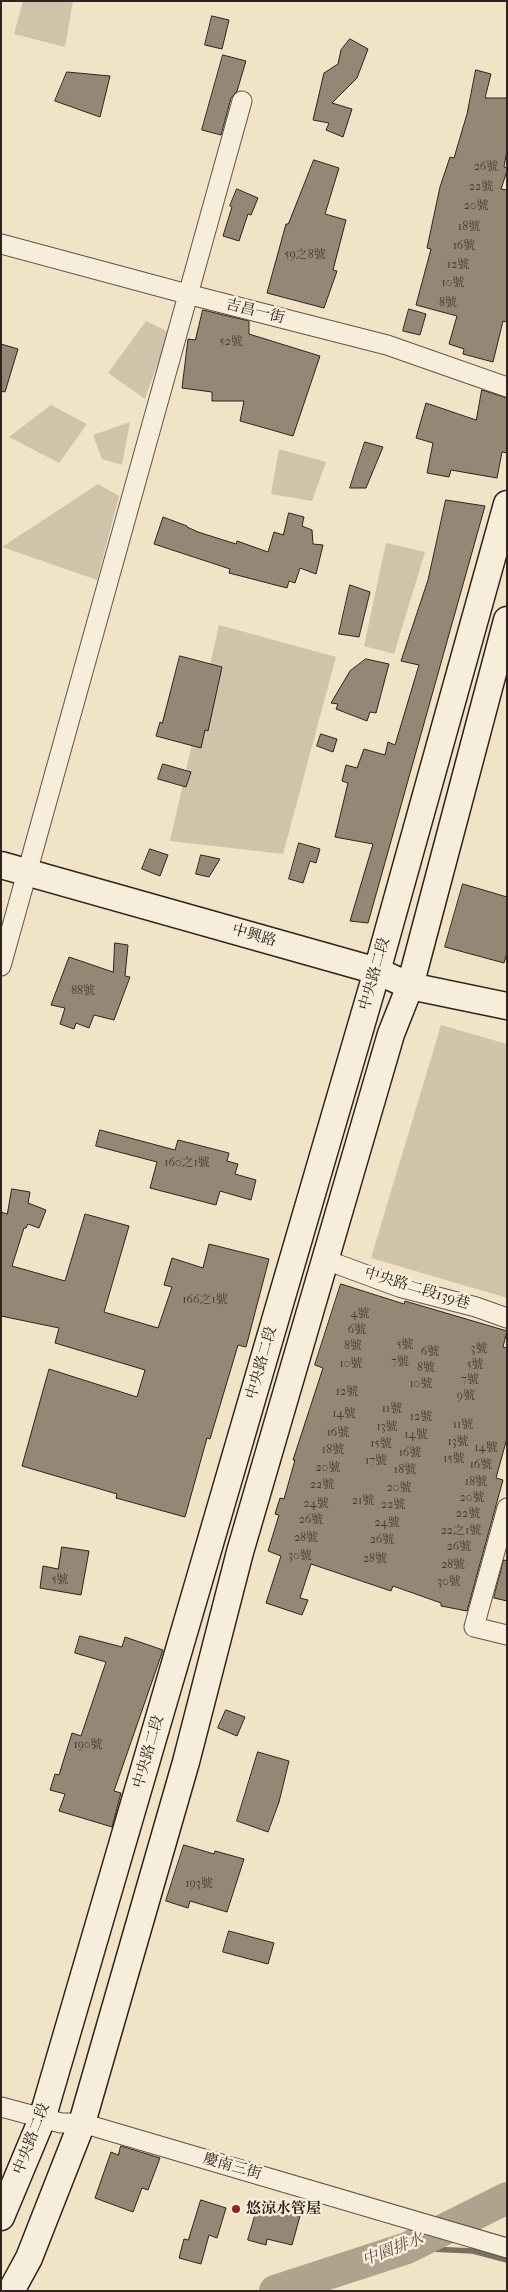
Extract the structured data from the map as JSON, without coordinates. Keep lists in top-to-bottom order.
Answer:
{
  "streets": {
    "street": [
      "吉昌一街",
      "中興路",
      "中央路二段",
      "中央路二段139巷",
      "慶南三街"
    ]
  },
  "crossings": [
    ["中興路", "中央路二段"],
    ["中央路二段", "中央路二段139巷"],
    ["中央路二段", "慶南三街"]
  ],
  "water": ["中園排水"],
  "places": ["悠涼水管屋"],
  "house_numbers": [
    "26號",
    "22號",
    "20號",
    "18號",
    "16號",
    "59之8號",
    "12號",
    "10號",
    "8號",
    "52號",
    "88號",
    "160之1號",
    "166之1號",
    "4號",
    "6號",
    "5號",
    "8號",
    "3號",
    "6號",
    "7號",
    "10號",
    "5號",
    "8號",
    "7號",
    "10號",
    "12號",
    "9號",
    "11號",
    "14號",
    "12號",
    "11號",
    "13號",
    "16號",
    "14號",
    "13號",
    "15號",
    "14號",
    "18號",
    "16號",
    "15號",
    "17號",
    "16號",
    "20號",
    "18號",
    "18號",
    "22號",
    "20號",
    "20號",
    "21號",
    "24號",
    "22號",
    "22號",
    "26號",
    "24號",
    "22之1號",
    "28號",
    "26號",
    "26號",
    "30號",
    "28號",
    "28號",
    "5號",
    "30號",
    "190號",
    "193號"
  ]
}
